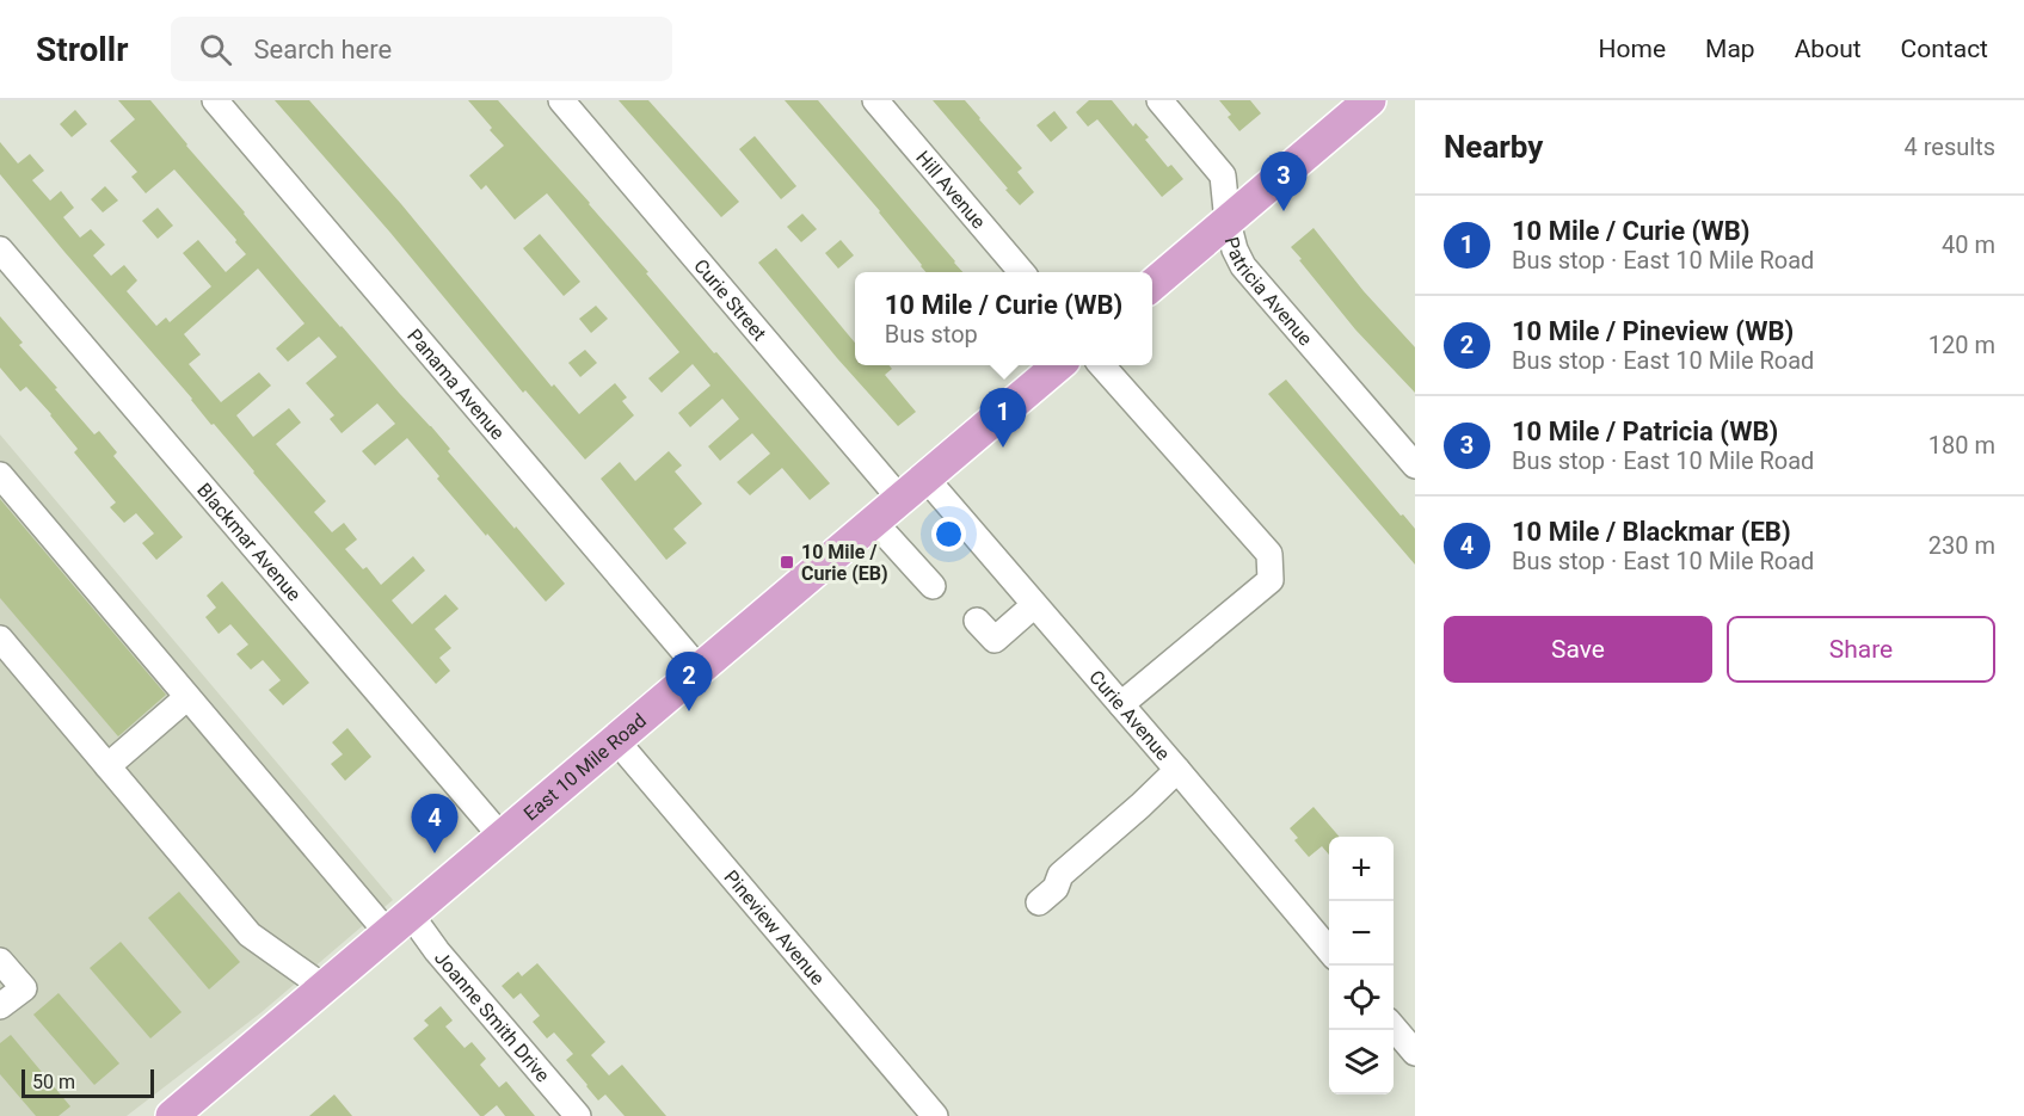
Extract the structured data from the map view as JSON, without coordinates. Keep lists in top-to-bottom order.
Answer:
{
  "streets": {
    "main road": ["East 10 Mile Road"],
    "street": [
      "Hill Avenue",
      "Patricia Avenue",
      "Curie Street",
      "Panama Avenue",
      "Blackmar Avenue",
      "Curie Avenue",
      "Pineview Avenue",
      "Joanne Smith Drive"
    ]
  },
  "crossings": [
    ["Curie Street", "East 10 Mile Road"],
    ["Panama Avenue", "East 10 Mile Road"],
    ["Blackmar Avenue", "East 10 Mile Road"],
    ["Curie Avenue", "East 10 Mile Road"],
    ["East 10 Mile Road", "Pineview Avenue"],
    ["East 10 Mile Road", "Joanne Smith Drive"]
  ],
  "places": {
    "transit": ["10 Mile / Curie (EB)"]
  },
  "scale_bar": "50 m",
  "page": {
    "header": "Strollr",
    "search": "Search here",
    "nav": [
      "Home",
      "Map",
      "About",
      "Contact"
    ],
    "heading": ["Nearby", "4 results"],
    "pins": [
      "3",
      "1",
      "2",
      "4"
    ],
    "list": [
      {
        "mark": "1",
        "name": "10 Mile / Curie (WB)",
        "note": "Bus stop · East 10 Mile Road",
        "value": "40 m"
      },
      {
        "mark": "2",
        "name": "10 Mile / Pineview (WB)",
        "note": "Bus stop · East 10 Mile Road",
        "value": "120 m"
      },
      {
        "mark": "3",
        "name": "10 Mile / Patricia (WB)",
        "note": "Bus stop · East 10 Mile Road",
        "value": "180 m"
      },
      {
        "mark": "4",
        "name": "10 Mile / Blackmar (EB)",
        "note": "Bus stop · East 10 Mile Road",
        "value": "230 m"
      }
    ],
    "popup": ["10 Mile / Curie (WB)", "Bus stop"],
    "buttons": ["Save", "Share"],
    "map_buttons": ["+", "−"],
    "scale": "50 m"
  }
}
